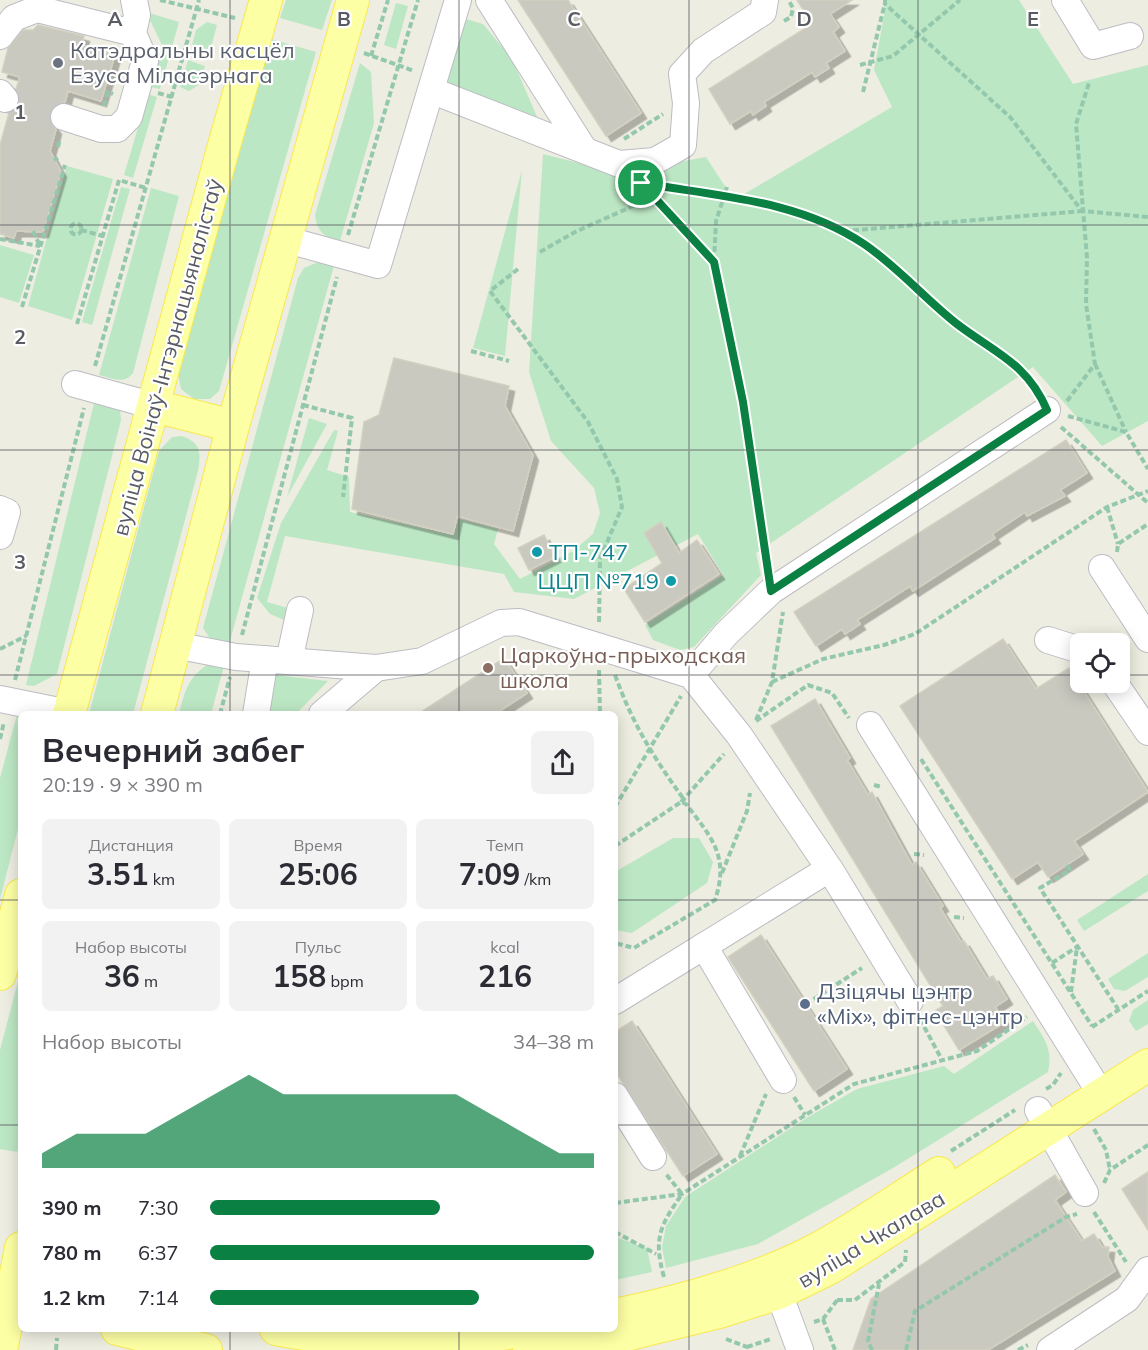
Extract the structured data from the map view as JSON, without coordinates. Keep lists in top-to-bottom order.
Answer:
{
  "streets": {
    "main road": ["вуліца Воінаў-Інтэрнацыяналістаў", "вуліца Чкалава"]
  },
  "places": [
    "Катэдральны касцёл Езуса Міласэрнага",
    "ТП-747",
    "ЦЦП №719",
    "Царкоўна-прыходская школа",
    "Дзіцячы цэнтр «Mix», фітнес-цэнтр"
  ],
  "page": {
    "heading": ["Вечерний забег", "20:19 · 9 × 390 m"],
    "stats": [
      ["Дистанция", "3.51 km"],
      ["Время", "25:06"],
      ["Темп", "7:09 /km"],
      ["Набор высоты", "36 m"],
      ["Пульс", "158 bpm"],
      ["kcal", "216"]
    ],
    "chart": ["Набор высоты", "34–38 m"],
    "list": [
      {
        "name": "390 m",
        "note": "7:30"
      },
      {
        "name": "780 m",
        "note": "6:37"
      },
      {
        "name": "1.2 km",
        "note": "7:14"
      }
    ]
  },
  "grid": {
    "columns": [
      "A",
      "B",
      "C",
      "D",
      "E"
    ],
    "rows": ["1", "2", "3"]
  }
}
